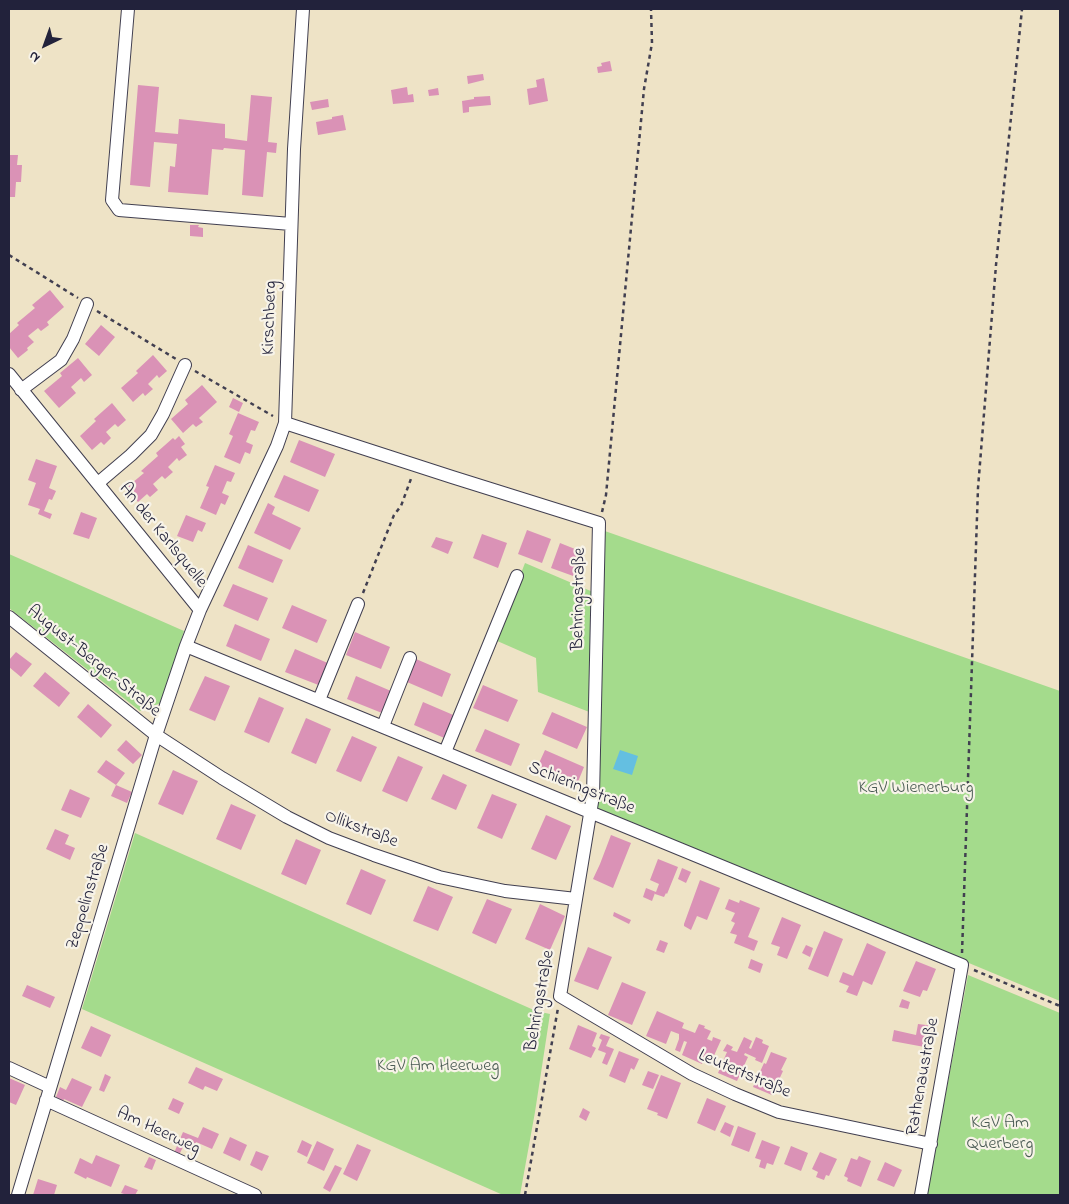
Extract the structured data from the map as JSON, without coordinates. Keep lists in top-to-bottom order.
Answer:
{
  "streets": {
    "street": [
      "Kirschberg",
      "An der Karlsquelle",
      "Behringstraße",
      "August-Berger-Straße",
      "Schieringstraße",
      "Ollikstraße",
      "Zeppelinstraße",
      "Leutertstraße",
      "Rathenaustraße",
      "Am Heerweg"
    ]
  },
  "crossings": [
    ["Kirschberg", "An der Karlsquelle"],
    ["Kirschberg", "Zeppelinstraße"],
    ["An der Karlsquelle", "Zeppelinstraße"],
    ["Behringstraße", "Schieringstraße"],
    ["Behringstraße", "Ollikstraße"],
    ["Behringstraße", "Leutertstraße"],
    ["August-Berger-Straße", "Ollikstraße"],
    ["August-Berger-Straße", "Zeppelinstraße"],
    ["Schieringstraße", "Zeppelinstraße"],
    ["Schieringstraße", "Rathenaustraße"],
    ["Ollikstraße", "Zeppelinstraße"],
    ["Zeppelinstraße", "Am Heerweg"],
    ["Leutertstraße", "Rathenaustraße"]
  ],
  "parks": ["KGV Wienerburg", "KGV Am Heerweg", "KGV Am Querberg"],
  "north": "bottom left"
}
